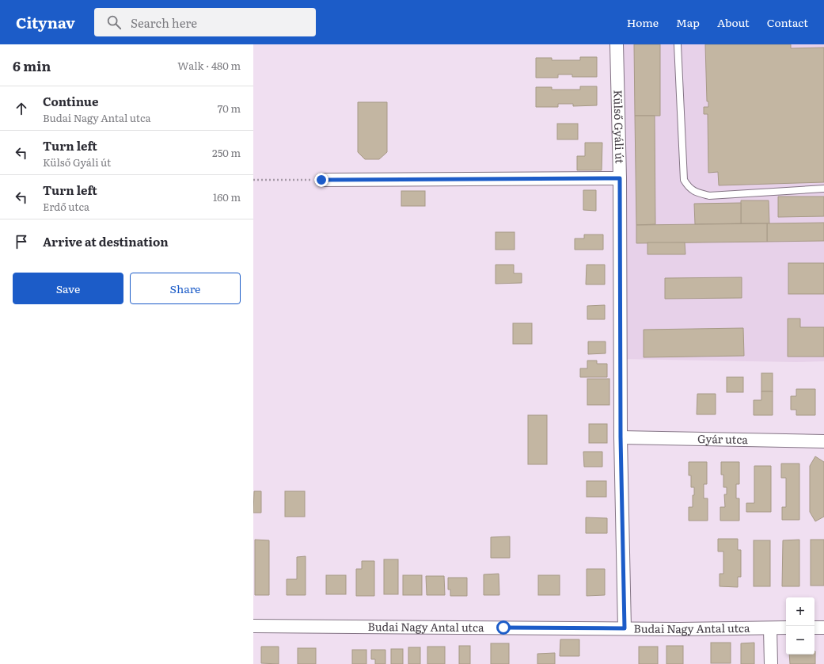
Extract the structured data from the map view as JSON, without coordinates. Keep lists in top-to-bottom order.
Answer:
{
  "streets": {
    "street": ["Külső Gyáli út", "Gyár utca", "Budai Nagy Antal utca"]
  },
  "crossings": [
    ["Külső Gyáli út", "Gyár utca"],
    ["Külső Gyáli út", "Budai Nagy Antal utca"]
  ],
  "page": {
    "header": "Citynav",
    "search": "Search here",
    "nav": [
      "Home",
      "Map",
      "About",
      "Contact"
    ],
    "heading": ["6 min", "Walk · 480 m"],
    "list": [
      ["Continue", "Budai Nagy Antal utca", "70 m"],
      ["Turn left", "Külső Gyáli út", "250 m"],
      ["Turn left", "Erdő utca", "160 m"],
      "Arrive at destination"
    ],
    "buttons": ["Save", "Share"],
    "map_buttons": ["+", "−"]
  }
}
